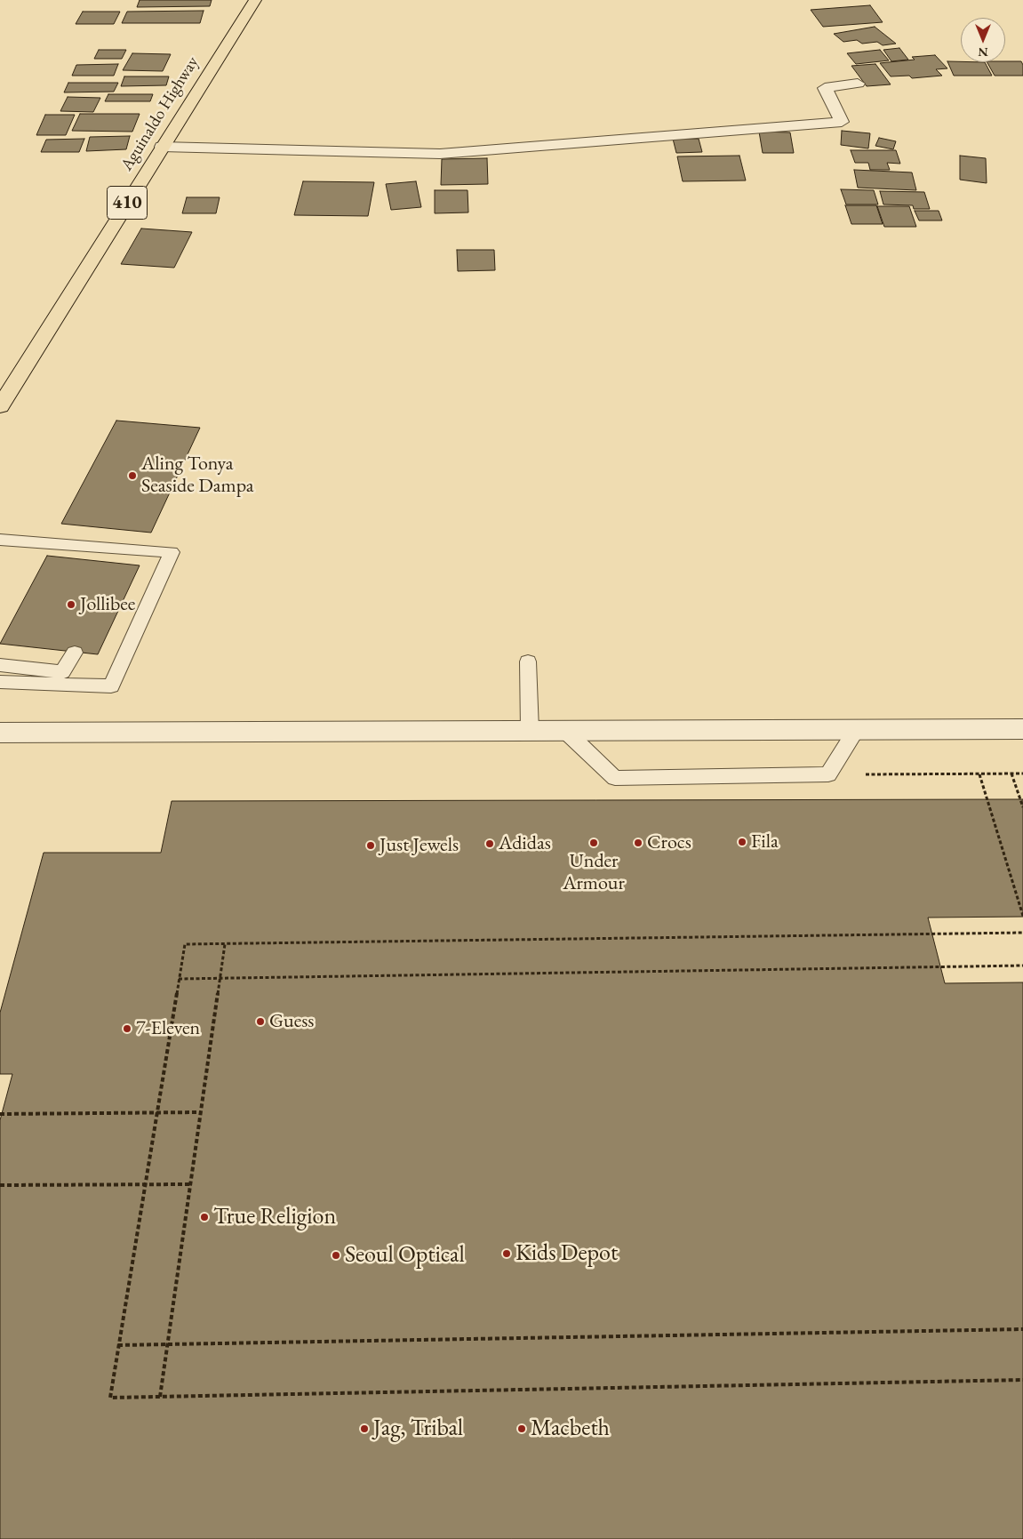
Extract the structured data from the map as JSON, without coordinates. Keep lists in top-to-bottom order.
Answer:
{
  "streets": {
    "main road": ["Aguinaldo Highway", "410"]
  },
  "places": [
    "Aling Tonya Seaside Dampa",
    "Jollibee",
    "Fila",
    "Under Armour",
    "Crocs",
    "Adidas",
    "Just Jewels",
    "Guess",
    "7-Eleven",
    "True Religion",
    "Kids Depot",
    "Seoul Optical",
    "Jag, Tribal",
    "Macbeth"
  ],
  "north": "bottom"
}
